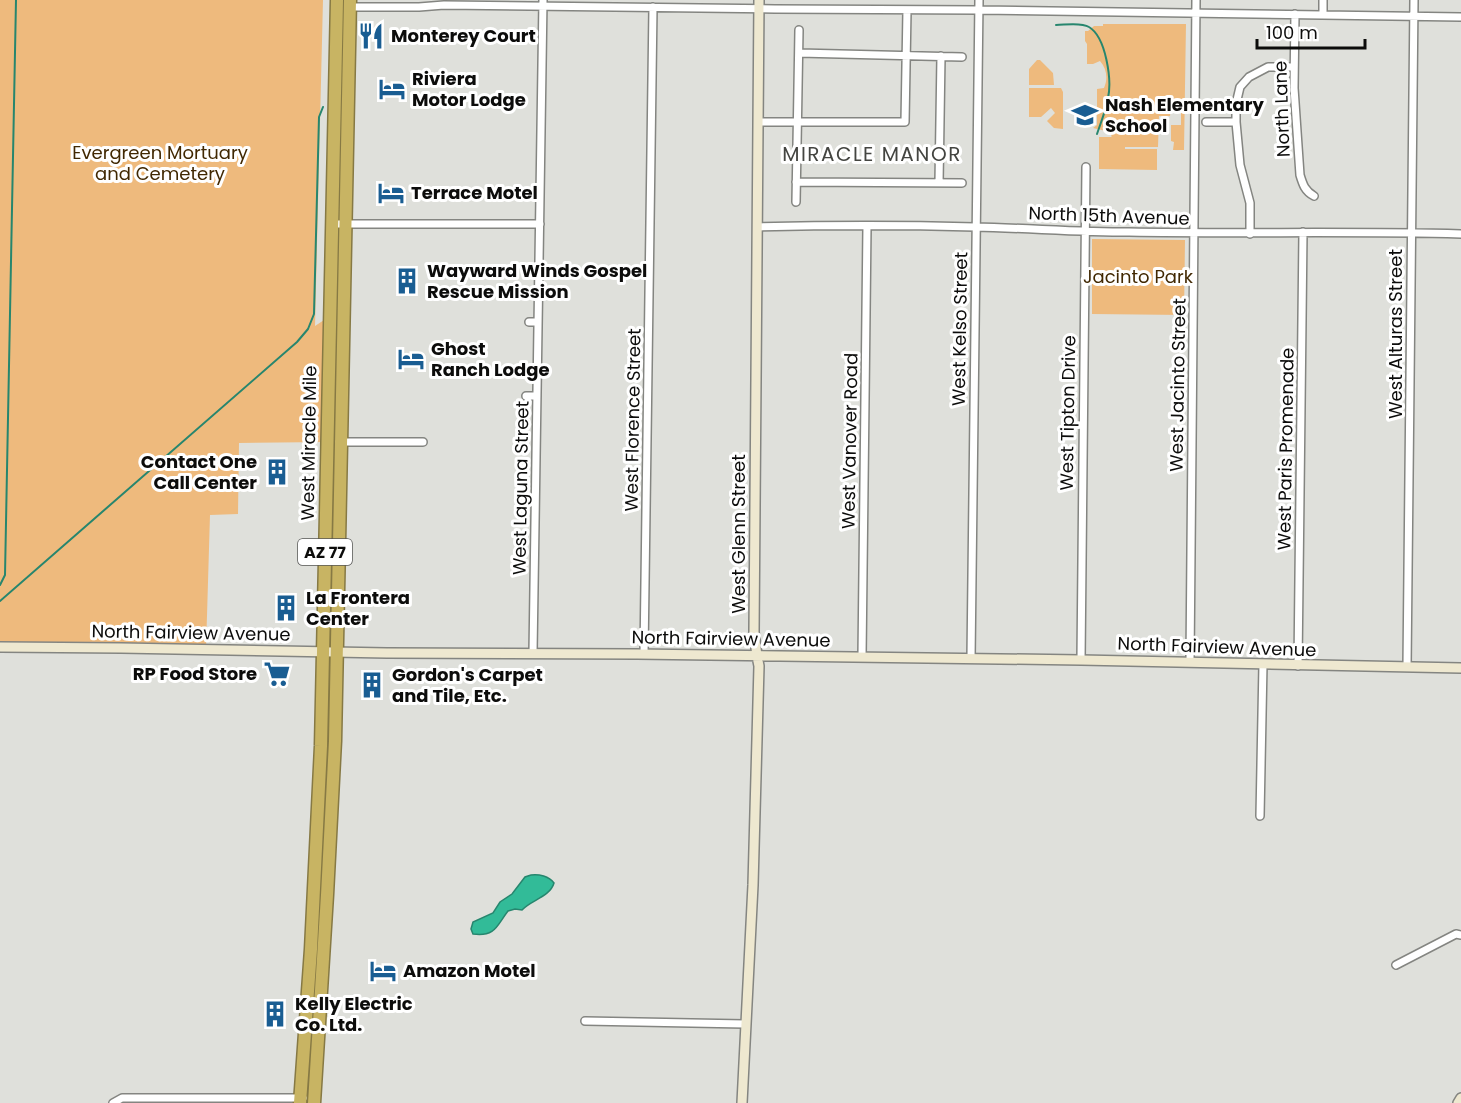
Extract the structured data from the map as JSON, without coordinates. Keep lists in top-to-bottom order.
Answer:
{
  "streets": {
    "highway": ["West Miracle Mile", "AZ 77"],
    "street": [
      "North Lane",
      "North 15th Avenue",
      "West Kelso Street",
      "West Alturas Street",
      "West Jacinto Street",
      "West Tipton Drive",
      "West Florence Street",
      "West Vanover Road",
      "West Paris Promenade",
      "West Laguna Street",
      "West Glenn Street",
      "North Fairview Avenue"
    ]
  },
  "crossings": [
    ["North 15th Avenue", "West Kelso Street"],
    ["North 15th Avenue", "West Alturas Street"],
    ["North 15th Avenue", "West Jacinto Street"],
    ["North 15th Avenue", "West Tipton Drive"],
    ["North 15th Avenue", "West Vanover Road"],
    ["North 15th Avenue", "West Paris Promenade"],
    ["North 15th Avenue", "West Glenn Street"],
    ["West Kelso Street", "North Fairview Avenue"],
    ["West Alturas Street", "North Fairview Avenue"],
    ["West Jacinto Street", "North Fairview Avenue"],
    ["West Tipton Drive", "North Fairview Avenue"],
    ["West Florence Street", "North Fairview Avenue"],
    ["West Vanover Road", "North Fairview Avenue"],
    ["West Miracle Mile", "North Fairview Avenue"],
    ["West Paris Promenade", "North Fairview Avenue"],
    ["West Laguna Street", "North Fairview Avenue"],
    ["West Glenn Street", "North Fairview Avenue"]
  ],
  "districts": ["MIRACLE MANOR"],
  "parks": ["Evergreen Mortuary and Cemetery", "Jacinto Park"],
  "places": {
    "restaurant": ["Monterey Court"],
    "hotel": [
      "Riviera Motor Lodge",
      "Terrace Motel",
      "Ghost Ranch Lodge",
      "Amazon Motel"
    ],
    "school or university": ["Nash Elementary School"],
    "building": [
      "Wayward Winds Gospel Rescue Mission",
      "Contact One Call Center",
      "La Frontera Center",
      "Gordon's Carpet and Tile, Etc.",
      "Kelly Electric Co. Ltd."
    ],
    "supermarket": ["RP Food Store"]
  },
  "scale_bar": "100 m"
}
